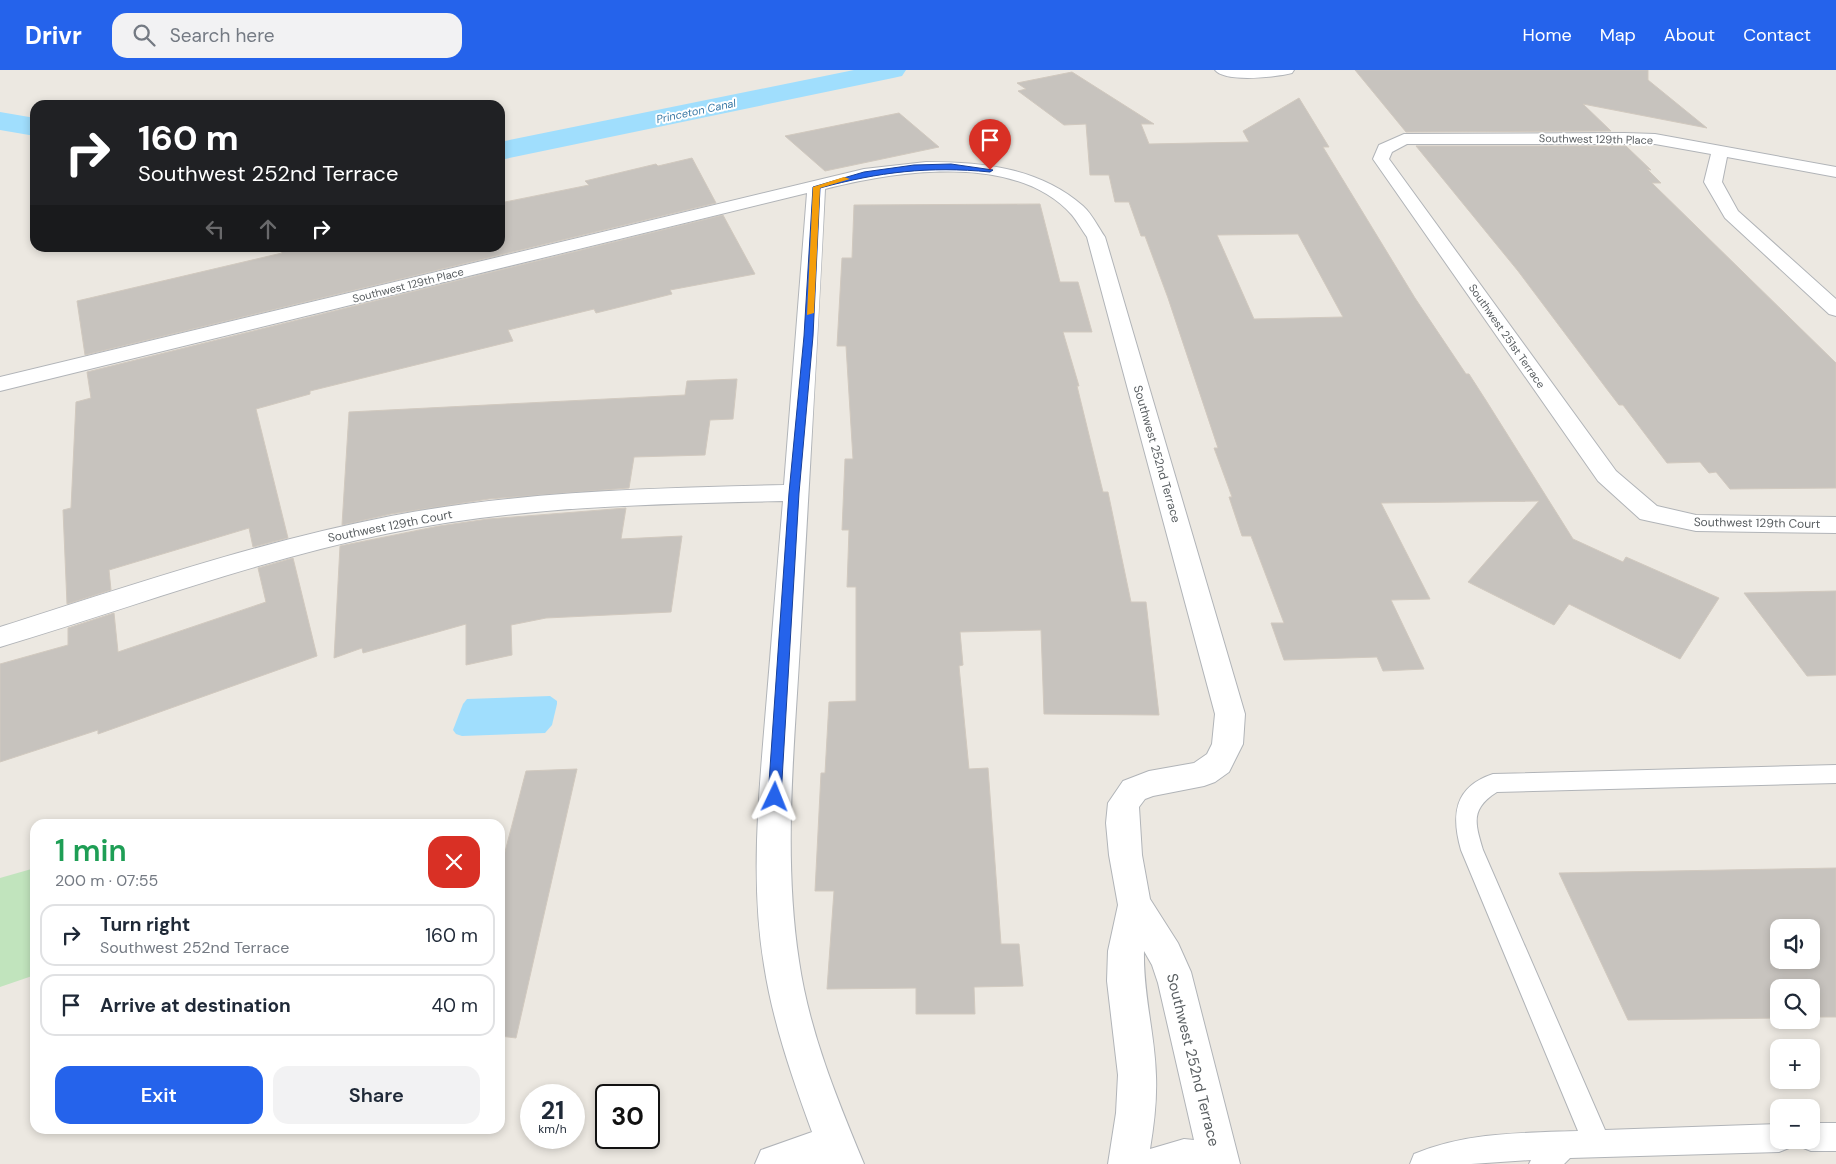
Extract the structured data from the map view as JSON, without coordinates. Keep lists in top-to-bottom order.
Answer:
{
  "streets": {
    "street": [
      "Southwest 129th Place",
      "Southwest 251st Terrace",
      "Southwest 252nd Terrace",
      "Southwest 129th Court"
    ]
  },
  "crossings": [
    ["Southwest 129th Place", "Southwest 251st Terrace"],
    ["Southwest 129th Place", "Southwest 252nd Terrace"],
    ["Southwest 251st Terrace", "Southwest 129th Court"]
  ],
  "water": ["Princeton Canal"],
  "page": {
    "header": "Drivr",
    "search": "Search here",
    "nav": [
      "Home",
      "Map",
      "About",
      "Contact"
    ],
    "turn": ["160 m", "Southwest 252nd Terrace"],
    "heading": ["1 min", "200 m · 07:55"],
    "list": [
      {
        "name": "Turn right",
        "note": "Southwest 252nd Terrace",
        "value": "160 m"
      },
      {
        "name": "Arrive at destination",
        "value": "40 m"
      }
    ],
    "map_buttons": ["+", "−"],
    "buttons": ["Exit", "Share"],
    "speed": "21 km/h",
    "limit": "30"
  }
}
